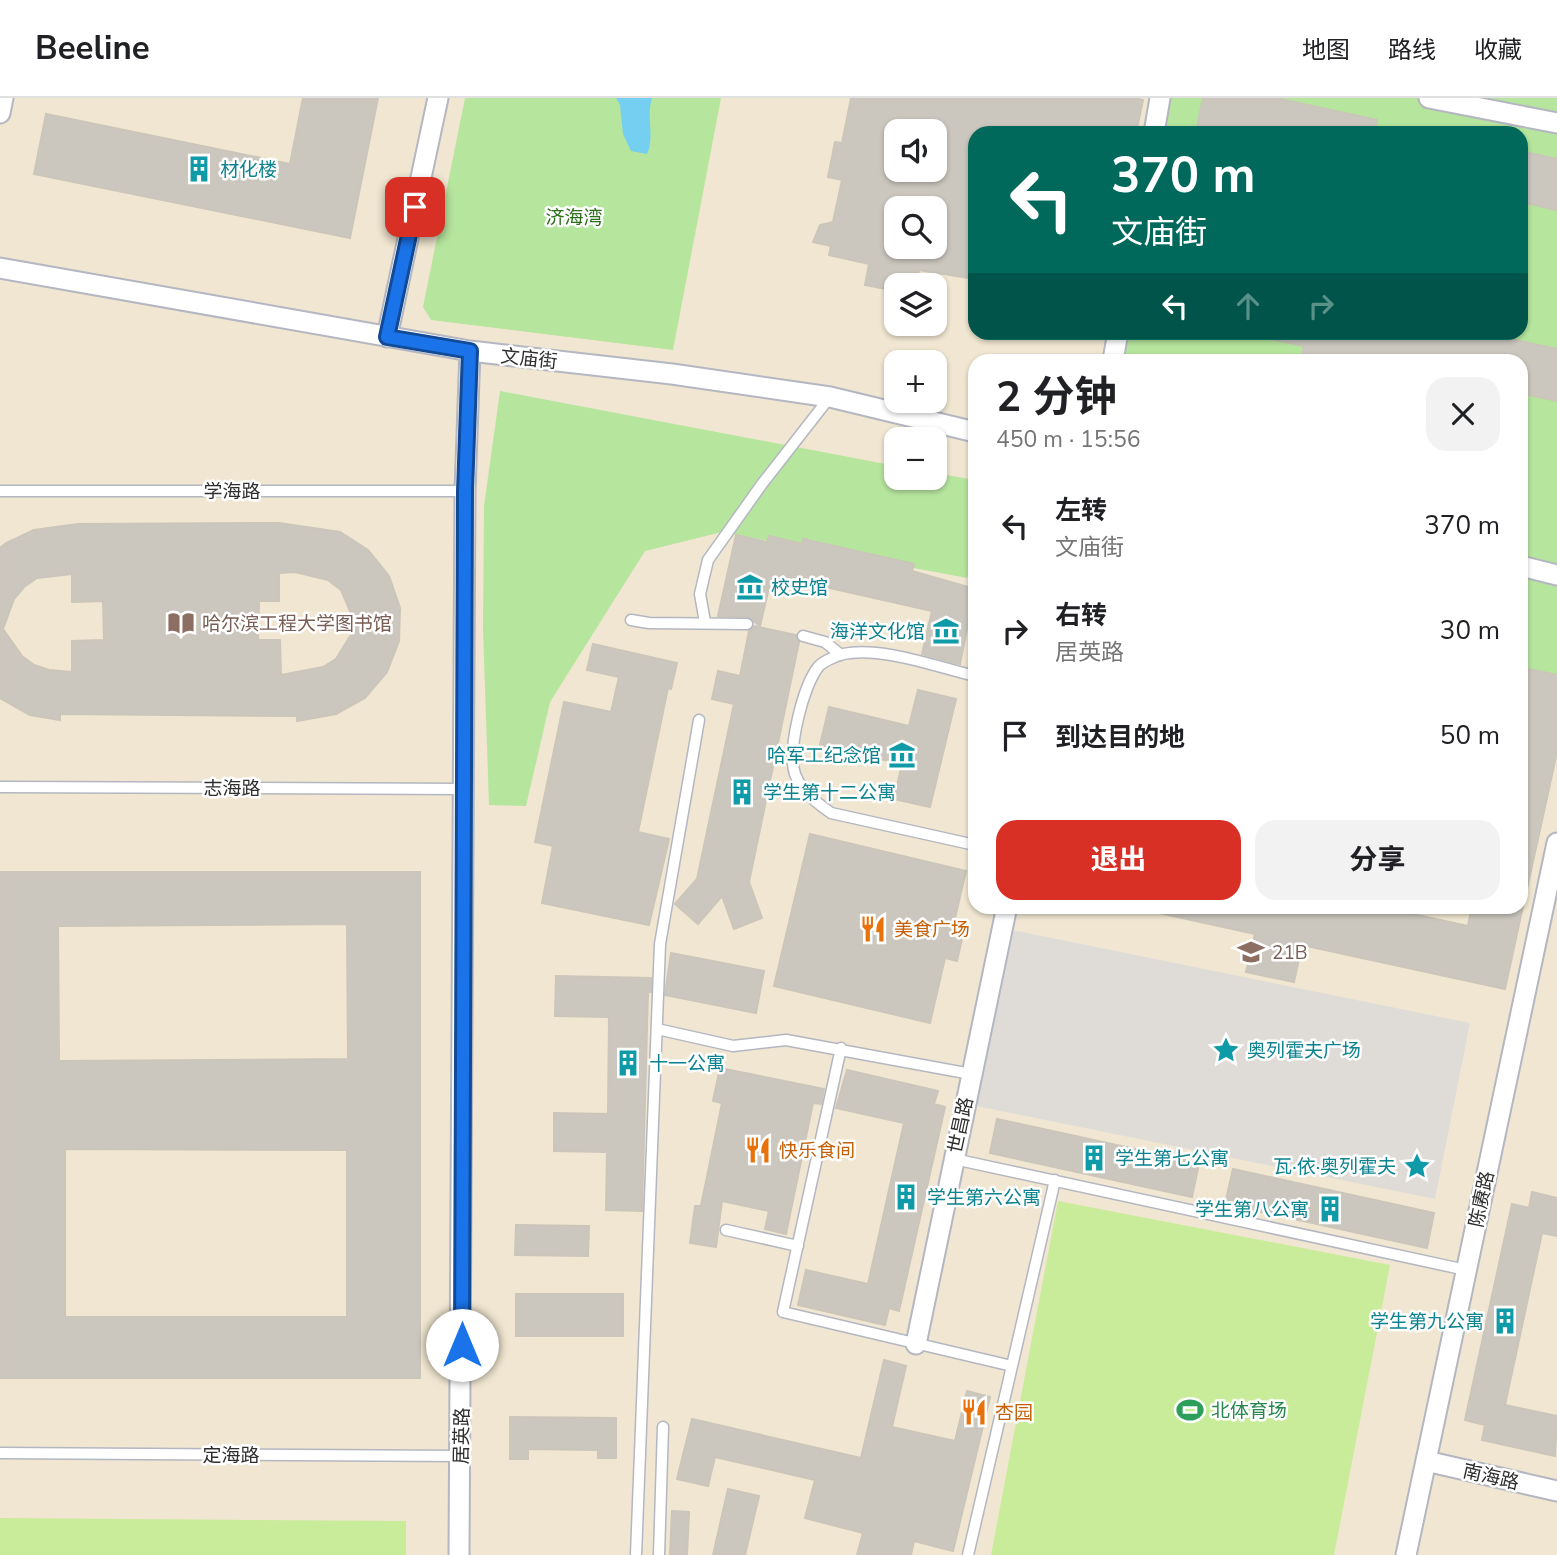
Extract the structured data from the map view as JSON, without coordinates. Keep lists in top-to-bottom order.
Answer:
{
  "streets": {
    "street": [
      "文庙街",
      "世昌路",
      "陈赓路",
      "居英路",
      "南海路"
    ],
    "lane": ["学海路", "志海路", "定海路"]
  },
  "crossings": [
    ["文庙街", "居英路"],
    ["学海路", "居英路"],
    ["志海路", "居英路"],
    ["陈赓路", "南海路"],
    ["居英路", "定海路"]
  ],
  "parks": ["济海湾"],
  "places": {
    "building": [
      "材化楼",
      "学生第十二公寓",
      "十一公寓",
      "学生第七公寓",
      "学生第六公寓",
      "学生第八公寓",
      "学生第九公寓"
    ],
    "museum": ["校史馆", "海洋文化馆", "哈军工纪念馆"],
    "library": ["哈尔滨工程大学图书馆"],
    "restaurant": ["美食广场", "快乐食间", "杏园"],
    "school or university": ["21B"],
    "place": ["奥列霍夫广场", "瓦·依·奥列霍夫"],
    "sports": ["北体育场"]
  },
  "page": {
    "header": "Beeline",
    "nav": ["地图", "路线", "收藏"],
    "map_buttons": ["+", "−"],
    "turn": ["370 m", "文庙街"],
    "heading": ["2 分钟", "450 m · 15:56"],
    "list": [
      {
        "name": "左转",
        "note": "文庙街",
        "value": "370 m"
      },
      {
        "name": "右转",
        "note": "居英路",
        "value": "30 m"
      },
      {
        "name": "到达目的地",
        "value": "50 m"
      }
    ],
    "buttons": ["退出", "分享"]
  }
}
